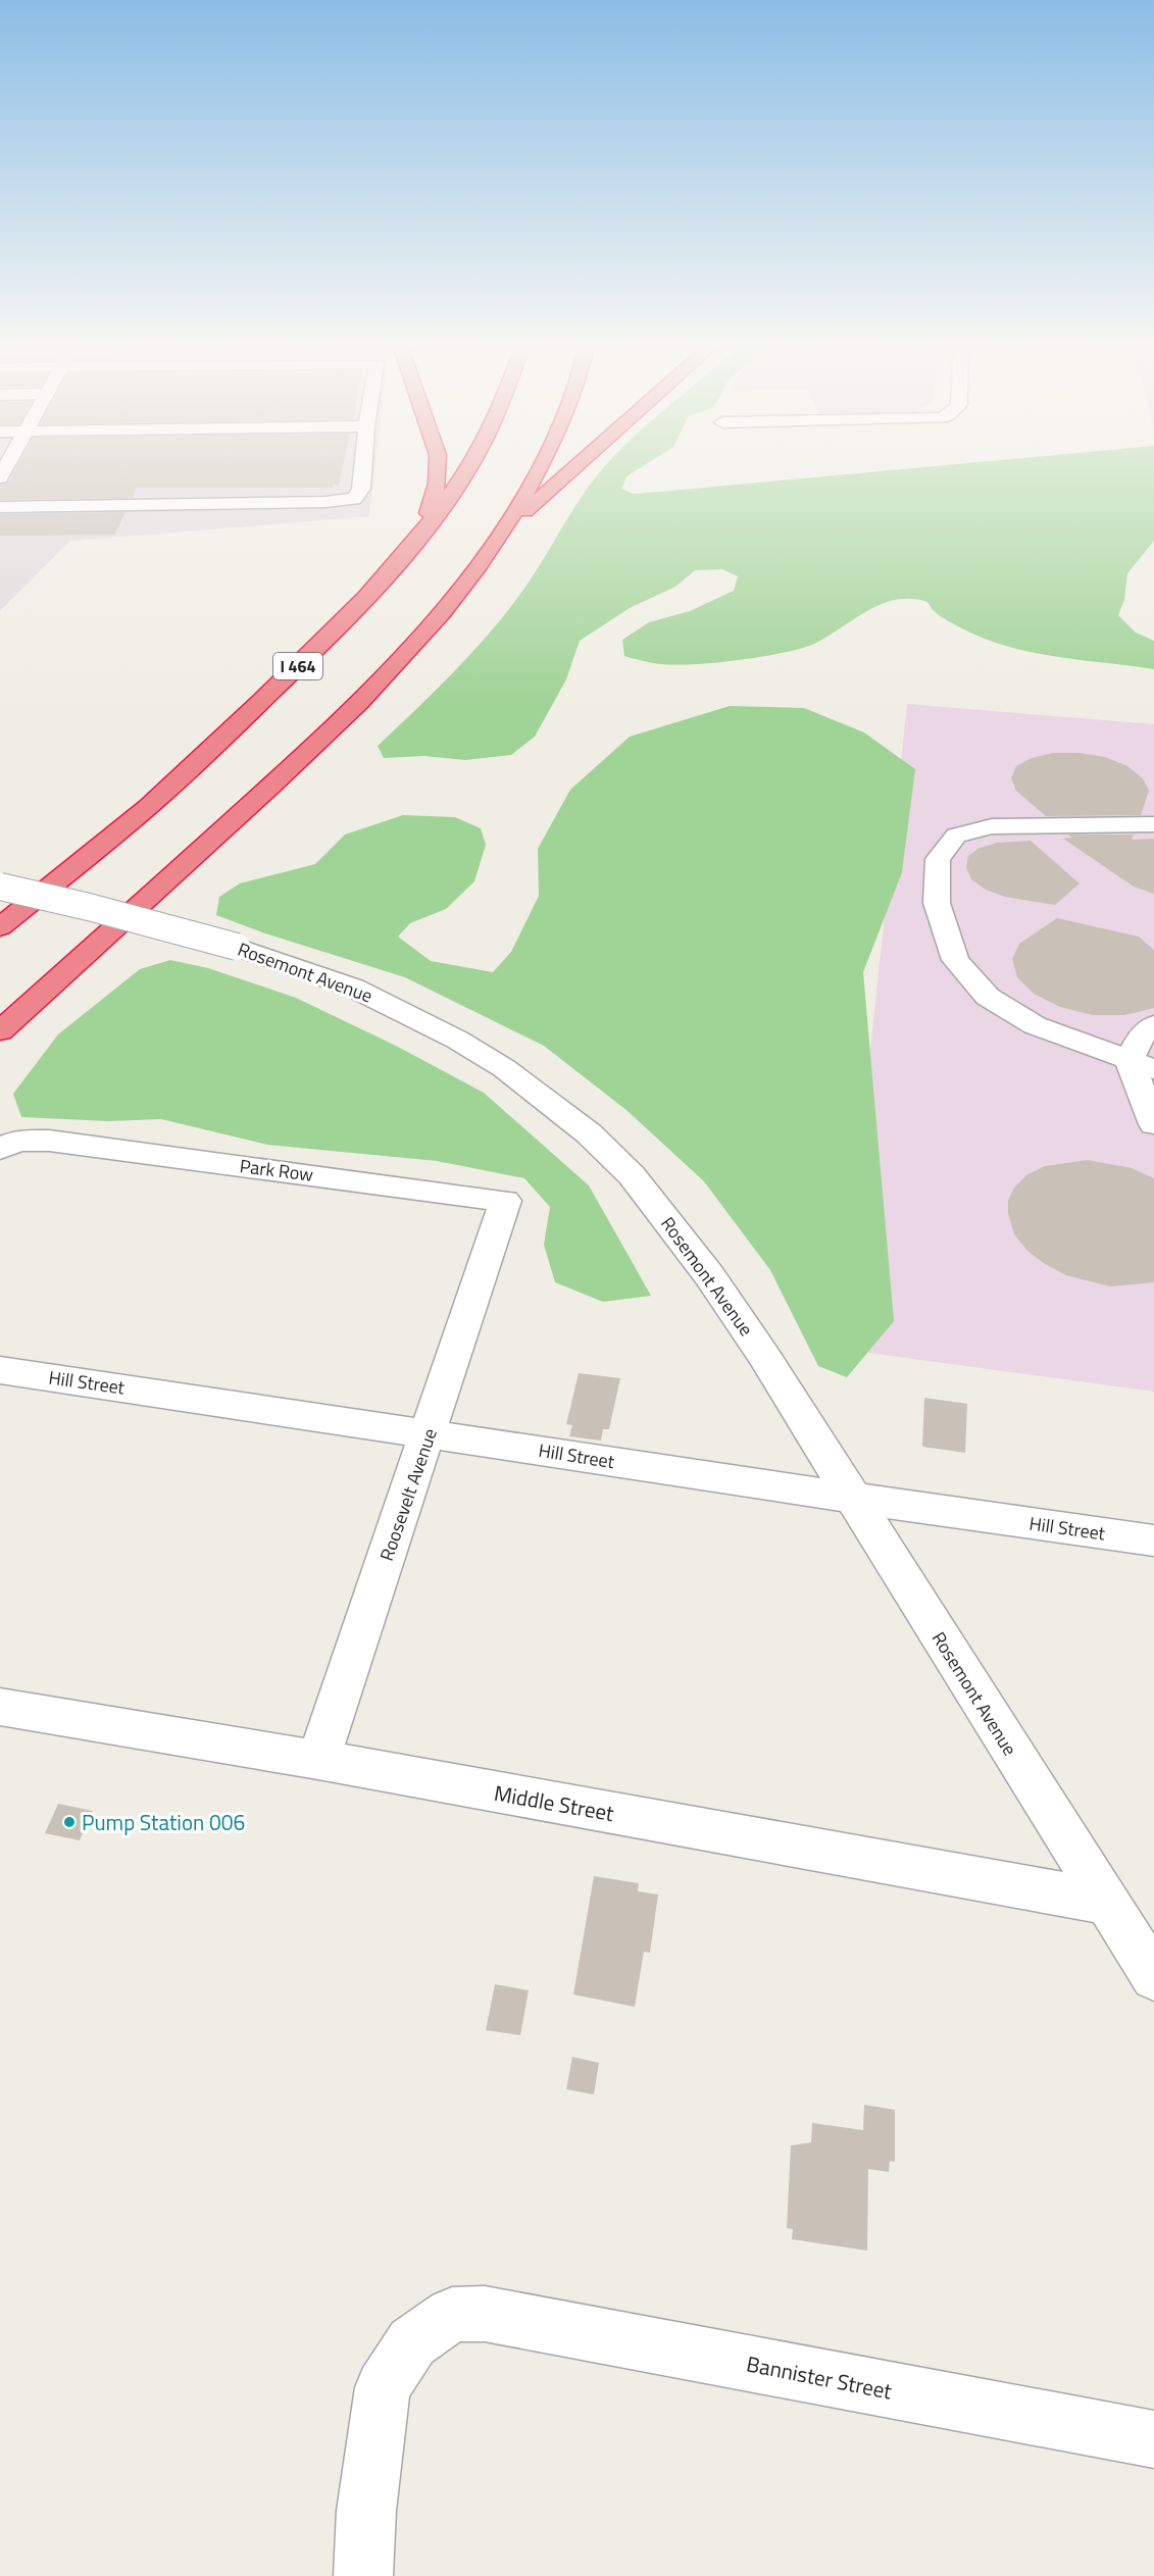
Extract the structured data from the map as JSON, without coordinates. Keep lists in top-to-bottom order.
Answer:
{
  "streets": {
    "highway": ["I 464"],
    "street": [
      "Rosemont Avenue",
      "Park Row",
      "Hill Street",
      "Roosevelt Avenue",
      "Middle Street",
      "Bannister Street"
    ]
  },
  "crossings": [
    ["Rosemont Avenue", "Hill Street"],
    ["Rosemont Avenue", "Middle Street"],
    ["Park Row", "Roosevelt Avenue"],
    ["Hill Street", "Roosevelt Avenue"],
    ["Roosevelt Avenue", "Middle Street"]
  ],
  "places": ["Pump Station 006"]
}
